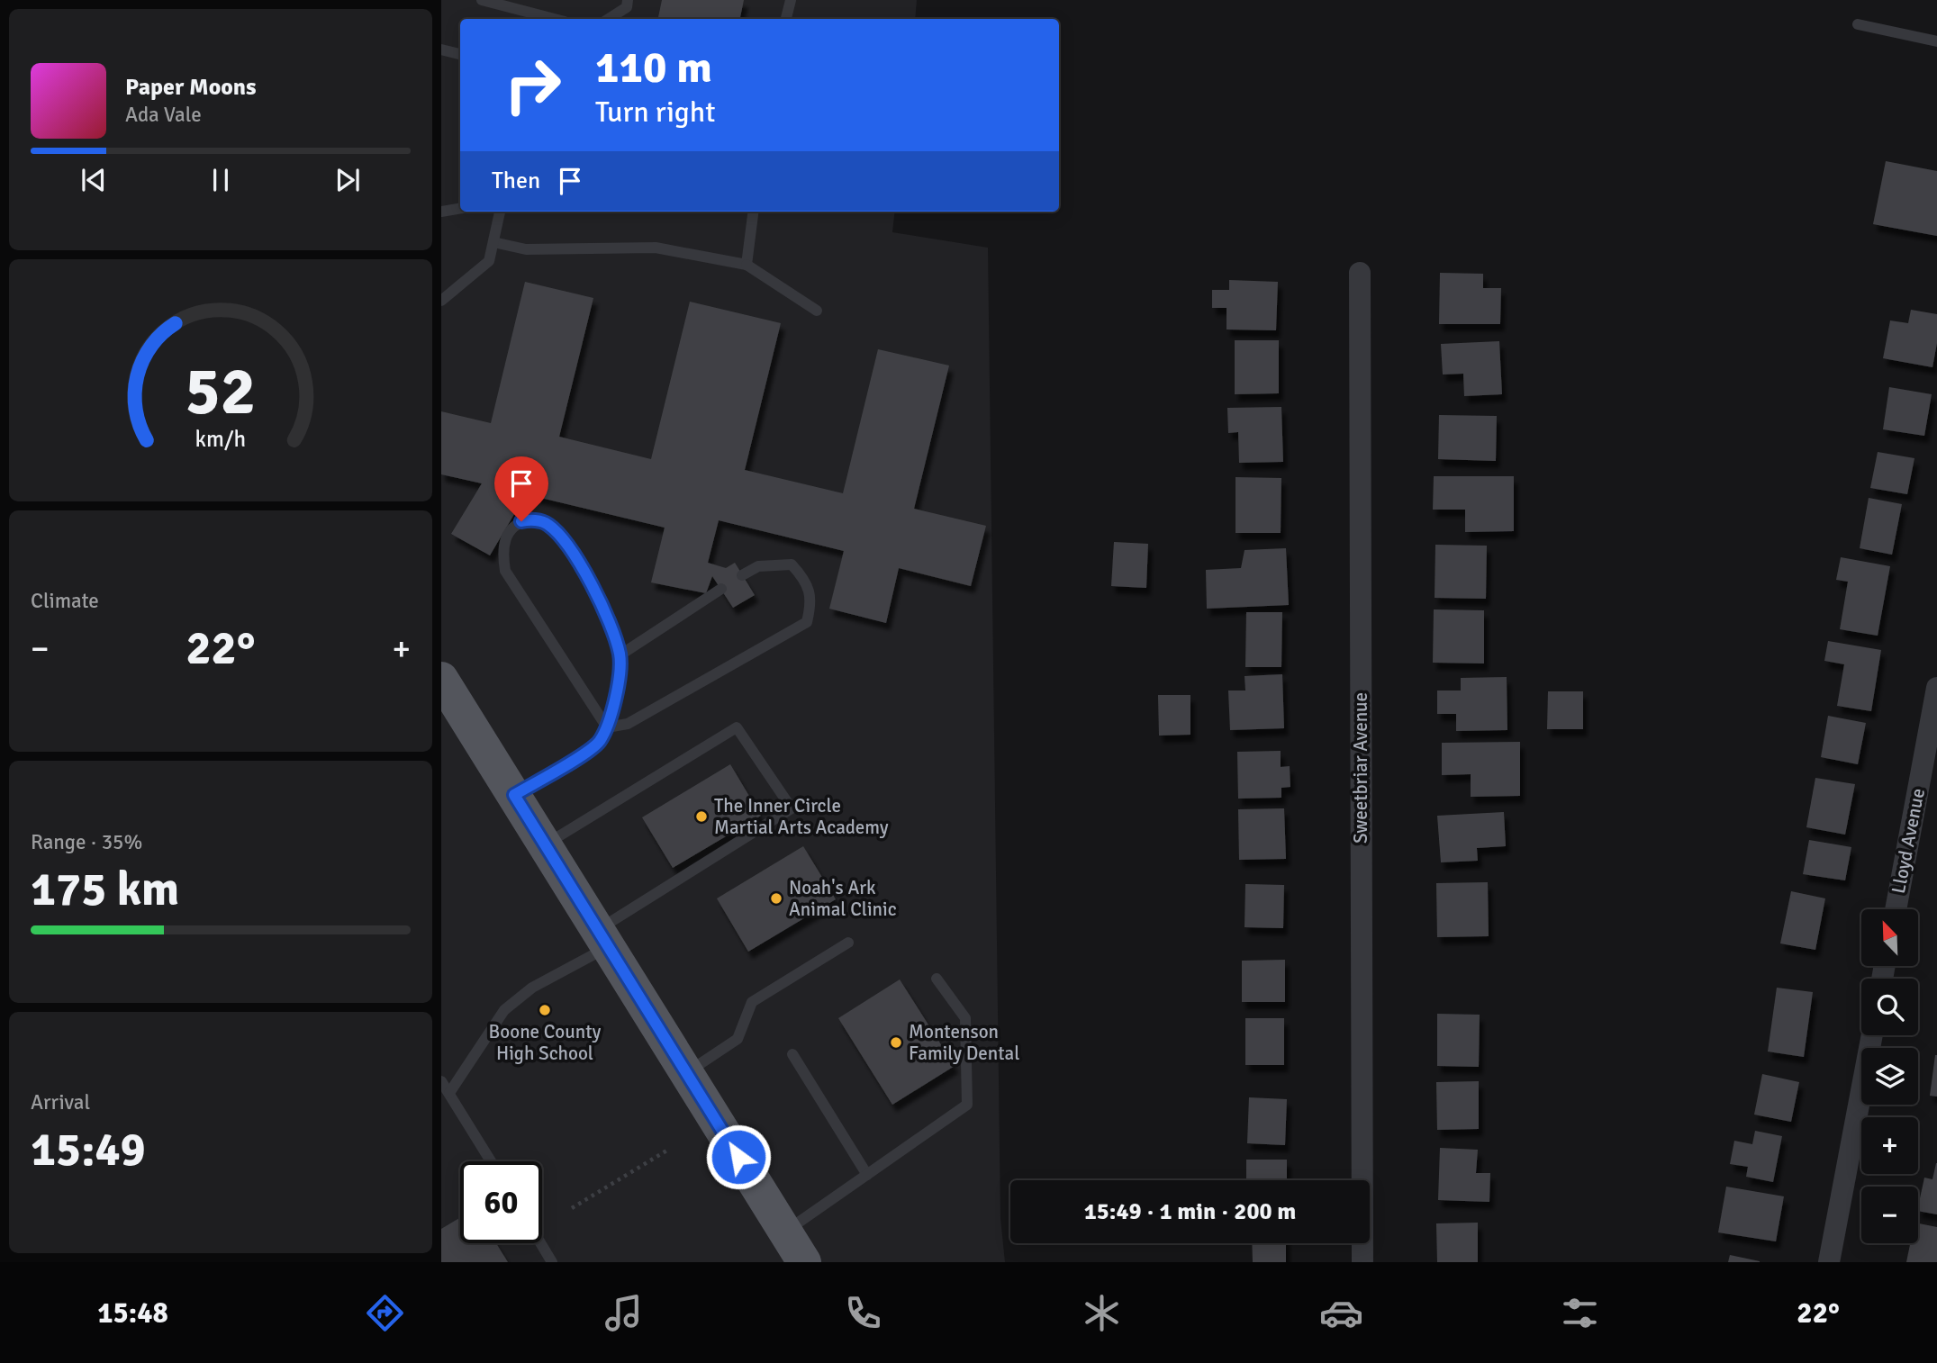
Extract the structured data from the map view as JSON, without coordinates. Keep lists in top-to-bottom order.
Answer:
{
  "streets": {
    "street": ["Sweetbriar Avenue", "Lloyd Avenue"]
  },
  "places": [
    "The Inner Circle Martial Arts Academy",
    "Noah's Ark Animal Clinic",
    "Boone County High School",
    "Montenson Family Dental"
  ],
  "north": "top left",
  "page": {
    "turn": ["110 m", "Turn right"],
    "song": ["Paper Moons", "Ada Vale"],
    "then": "Then",
    "tile": [
      "Climate",
      ["Range · 35%", "175 km"],
      ["Arrival", "15:49"]
    ],
    "heat": ["−", "22°", "+"],
    "map_buttons": ["+", "−"],
    "limit": "60",
    "trip": "15:49 · 1 min · 200 m",
    "tabs": ["15:48", "22°"],
    "gauge": ["52", "km/h"]
  }
}
